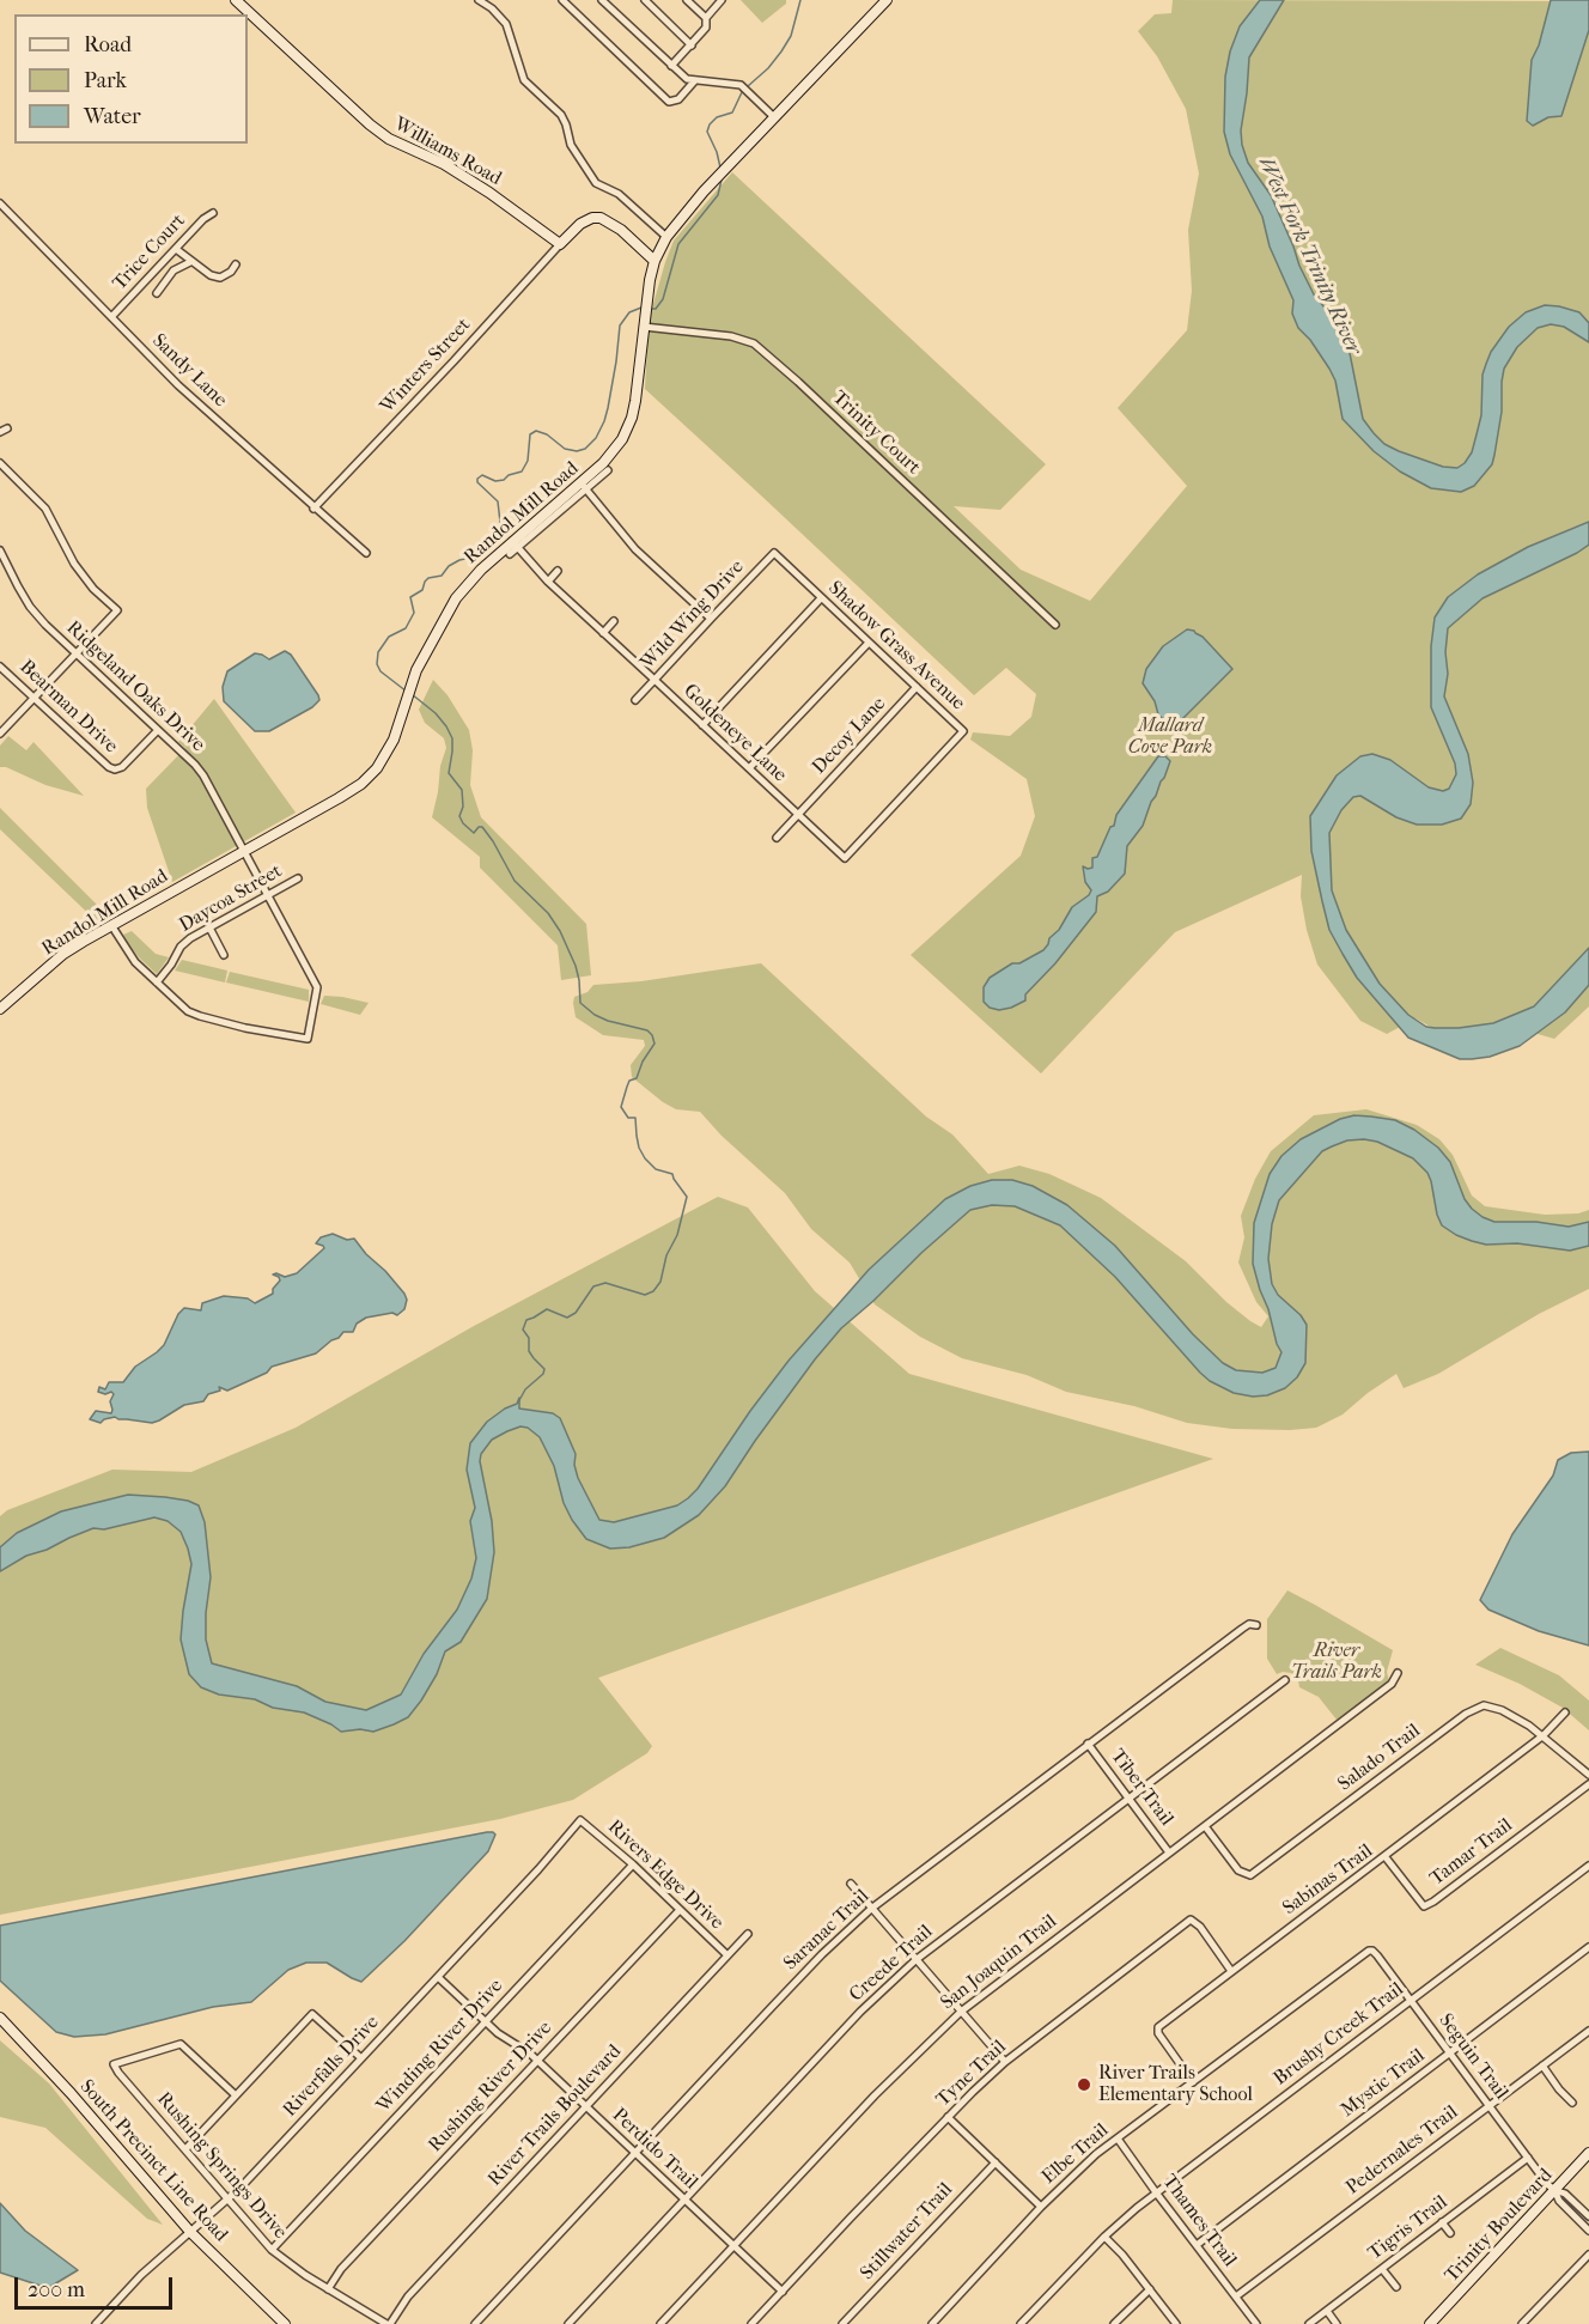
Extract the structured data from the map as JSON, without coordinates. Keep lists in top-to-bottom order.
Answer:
{
  "streets": {
    "main road": [
      "Williams Road",
      "Randol Mill Road",
      "South Precinct Line Road",
      "Trinity Boulevard"
    ],
    "street": [
      "Trice Court",
      "Winters Street",
      "Sandy Lane",
      "Trinity Court",
      "Wild Wing Drive",
      "Shadow Grass Avenue",
      "Ridgeland Oaks Drive",
      "Bearman Drive",
      "Goldeneye Lane",
      "Decoy Lane",
      "Daycoa Street",
      "Salado Trail",
      "Tiber Trail",
      "Tamar Trail",
      "Rivers Edge Drive",
      "Sabinas Trail",
      "Saranac Trail",
      "San Joaquin Trail",
      "Creede Trail",
      "Brushy Creek Trail",
      "Winding River Drive",
      "Seguin Trail",
      "Riverfalls Drive",
      "Tyne Trail",
      "Mystic Trail",
      "Rushing River Drive",
      "River Trails Boulevard",
      "Perdido Trail",
      "Pedernales Trail",
      "Elbe Trail",
      "Rushing Springs Drive",
      "Thames Trail",
      "Tigris Trail",
      "Stillwater Trail"
    ]
  },
  "crossings": [
    ["Williams Road", "Winters Street"],
    ["Trice Court", "Sandy Lane"],
    ["Winters Street", "Sandy Lane"],
    ["Trinity Court", "Randol Mill Road"],
    ["Randol Mill Road", "Ridgeland Oaks Drive"],
    ["Randol Mill Road", "Goldeneye Lane"],
    ["Wild Wing Drive", "Shadow Grass Avenue"],
    ["Wild Wing Drive", "Goldeneye Lane"],
    ["Shadow Grass Avenue", "Goldeneye Lane"],
    ["Shadow Grass Avenue", "Decoy Lane"],
    ["Ridgeland Oaks Drive", "Bearman Drive"],
    ["Ridgeland Oaks Drive", "Daycoa Street"],
    ["Goldeneye Lane", "Decoy Lane"],
    ["Salado Trail", "Sabinas Trail"],
    ["Salado Trail", "San Joaquin Trail"],
    ["Tiber Trail", "Saranac Trail"],
    ["Tiber Trail", "San Joaquin Trail"],
    ["Tiber Trail", "Creede Trail"],
    ["Tamar Trail", "Sabinas Trail"],
    ["Rivers Edge Drive", "Winding River Drive"],
    ["Rivers Edge Drive", "Riverfalls Drive"],
    ["Rivers Edge Drive", "Rushing River Drive"],
    ["Rivers Edge Drive", "River Trails Boulevard"],
    ["Sabinas Trail", "Tyne Trail"],
    ["Sabinas Trail", "Elbe Trail"],
    ["Saranac Trail", "Perdido Trail"],
    ["San Joaquin Trail", "Perdido Trail"],
    ["Creede Trail", "Perdido Trail"],
    ["Brushy Creek Trail", "Seguin Trail"],
    ["Brushy Creek Trail", "Thames Trail"],
    ["Winding River Drive", "Perdido Trail"],
    ["Winding River Drive", "Rushing Springs Drive"],
    ["Seguin Trail", "Mystic Trail"],
    ["Seguin Trail", "Pedernales Trail"],
    ["Seguin Trail", "Elbe Trail"],
    ["Seguin Trail", "Trinity Boulevard"],
    ["Seguin Trail", "Tigris Trail"],
    ["Riverfalls Drive", "Perdido Trail"],
    ["Riverfalls Drive", "South Precinct Line Road"],
    ["Riverfalls Drive", "Rushing Springs Drive"],
    ["Tyne Trail", "Perdido Trail"],
    ["Mystic Trail", "Thames Trail"],
    ["Rushing River Drive", "Perdido Trail"],
    ["Rushing River Drive", "Rushing Springs Drive"],
    ["River Trails Boulevard", "Perdido Trail"],
    ["River Trails Boulevard", "Rushing Springs Drive"],
    ["Pedernales Trail", "Thames Trail"],
    ["Elbe Trail", "Thames Trail"]
  ],
  "water": ["West Fork Trinity River"],
  "parks": ["Mallard Cove Park", "River Trails Park"],
  "places": ["River Trails Elementary School"],
  "legend": ["Road", "Park", "Water"],
  "scale_bar": "200 m"
}
